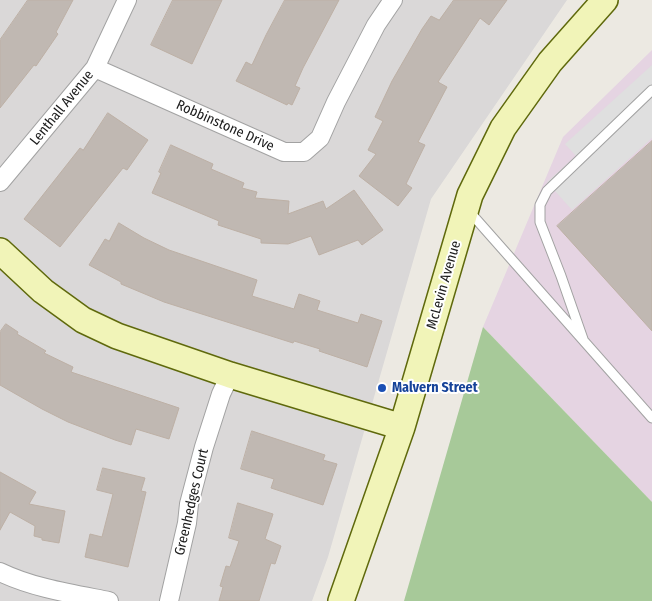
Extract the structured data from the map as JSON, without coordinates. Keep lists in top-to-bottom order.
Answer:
{
  "streets": {
    "street": [
      "Lenthall Avenue",
      "Robbinstone Drive",
      "McLevin Avenue",
      "Greenhedges Court"
    ]
  },
  "crossings": [
    ["Lenthall Avenue", "Robbinstone Drive"]
  ],
  "places": ["Malvern Street"]
}
